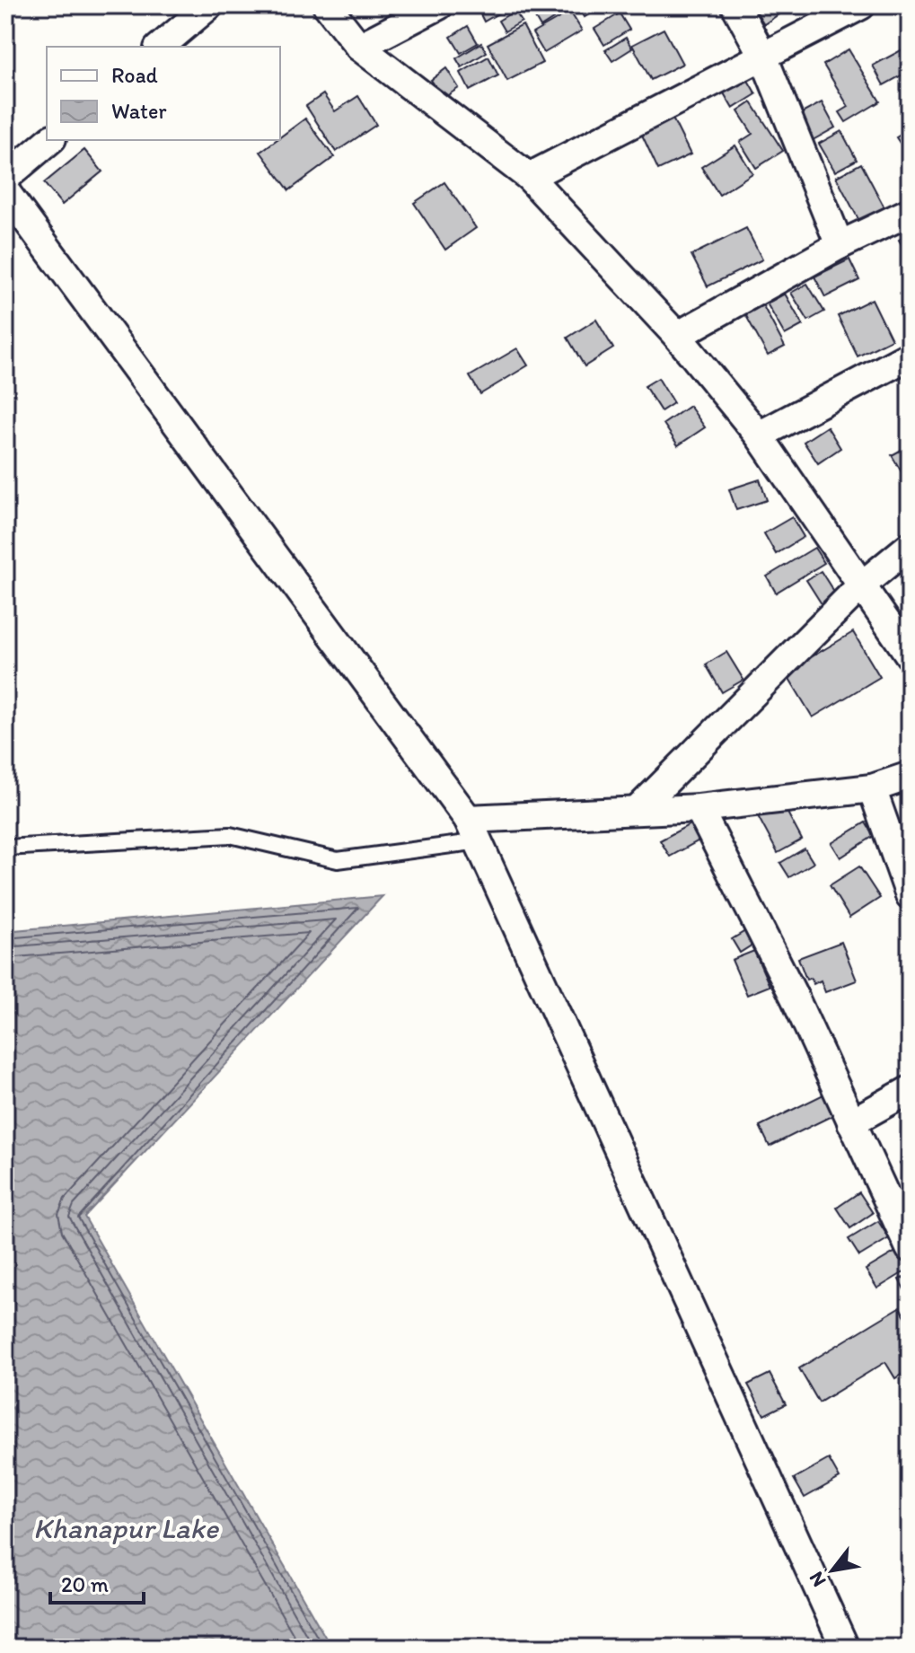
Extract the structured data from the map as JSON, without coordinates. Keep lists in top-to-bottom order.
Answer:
{
  "water": ["Khanapur Lake"],
  "legend": ["Road", "Water"],
  "scale_bar": "20 m",
  "north": "bottom left"
}
